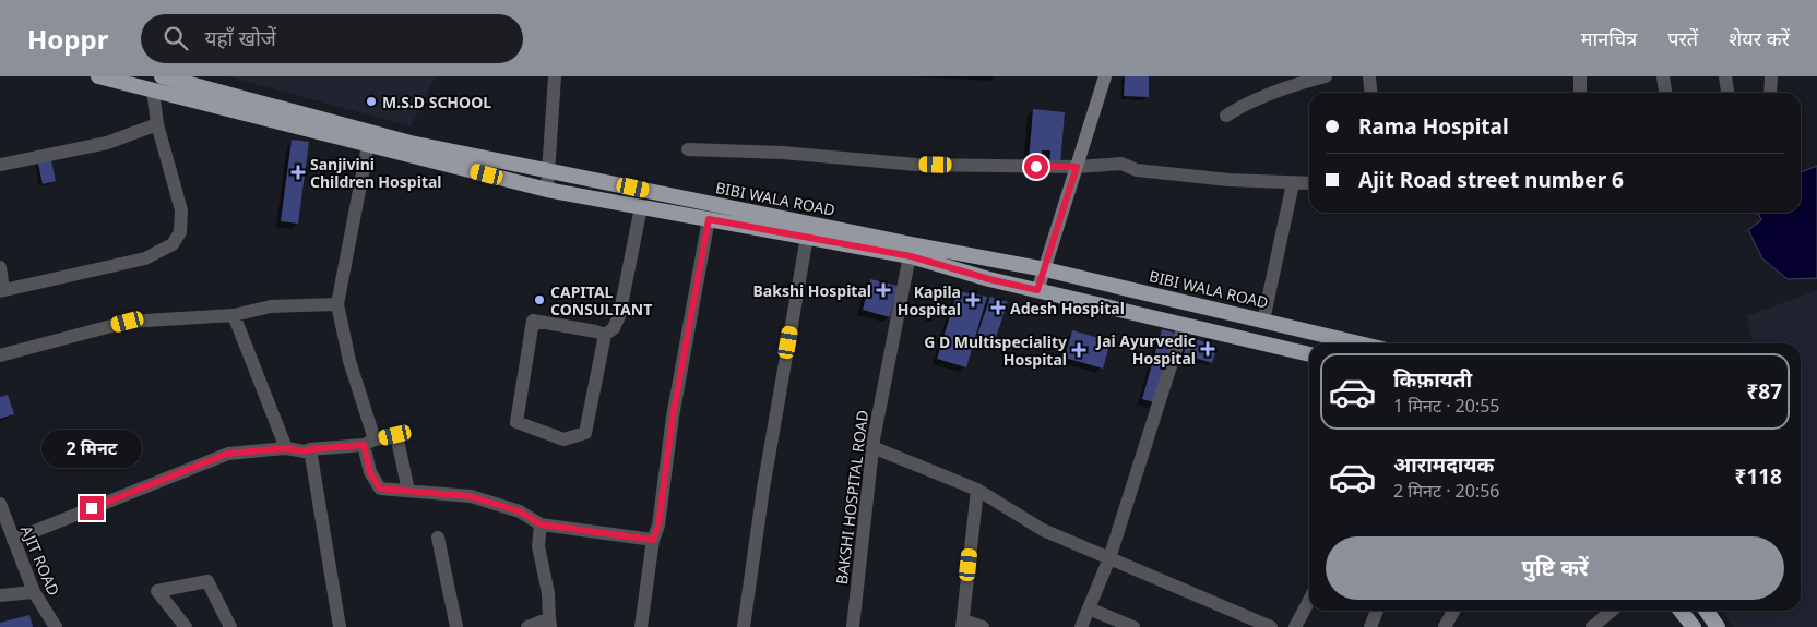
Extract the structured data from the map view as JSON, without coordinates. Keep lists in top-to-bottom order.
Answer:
{
  "streets": {
    "highway": ["BIBI WALA ROAD"],
    "street": ["BAKSHI HOSPITAL ROAD", "AJIT ROAD"]
  },
  "crossings": [
    ["BIBI WALA ROAD", "BAKSHI HOSPITAL ROAD"]
  ],
  "places": {
    "other": ["M.S.D SCHOOL", "CAPITAL CONSULTANT"],
    "health": [
      "Sanjivini Children Hospital",
      "Bakshi Hospital",
      "Kapila Hospital",
      "Adesh Hospital",
      "Jai Ayurvedic Hospital",
      "G D Multispeciality Hospital"
    ]
  },
  "page": {
    "header": "Hoppr",
    "search": "यहाँ खोजें",
    "nav": ["मानचित्र", "परतें", "शेयर करें"],
    "banner": ["Rama Hospital", "Ajit Road street number 6"],
    "list": [
      {
        "name": "किफ़ायती",
        "note": "1 मिनट · 20:55",
        "value": "₹87"
      },
      {
        "name": "आरामदायक",
        "note": "2 मिनट · 20:56",
        "value": "₹118"
      }
    ],
    "bubble": "2 मिनट",
    "buttons": "पुष्टि करें"
  }
}
